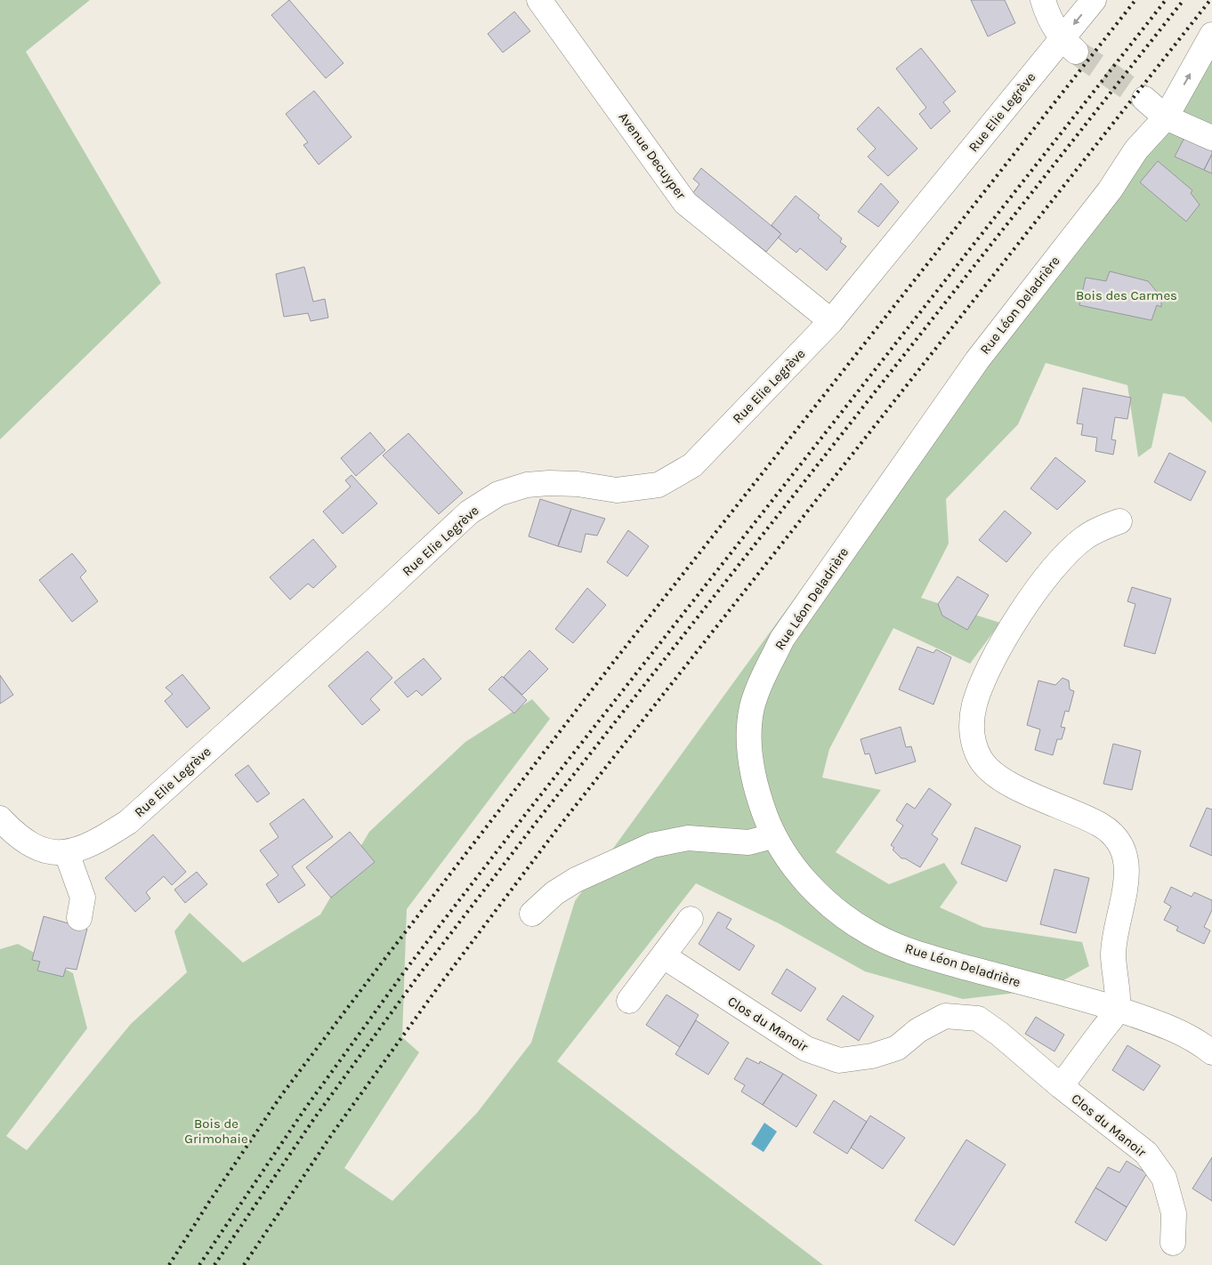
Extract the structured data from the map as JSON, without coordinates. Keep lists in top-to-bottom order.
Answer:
{
  "streets": {
    "street": [
      "Rue Elie Legrève",
      "Avenue Decuyper",
      "Rue Léon Deladrière",
      "Clos du Manoir"
    ]
  },
  "crossings": [
    ["Rue Elie Legrève", "Avenue Decuyper"],
    ["Rue Léon Deladrière", "Clos du Manoir"]
  ],
  "parks": ["Bois des Carmes", "Bois de Grimohaie"]
}
